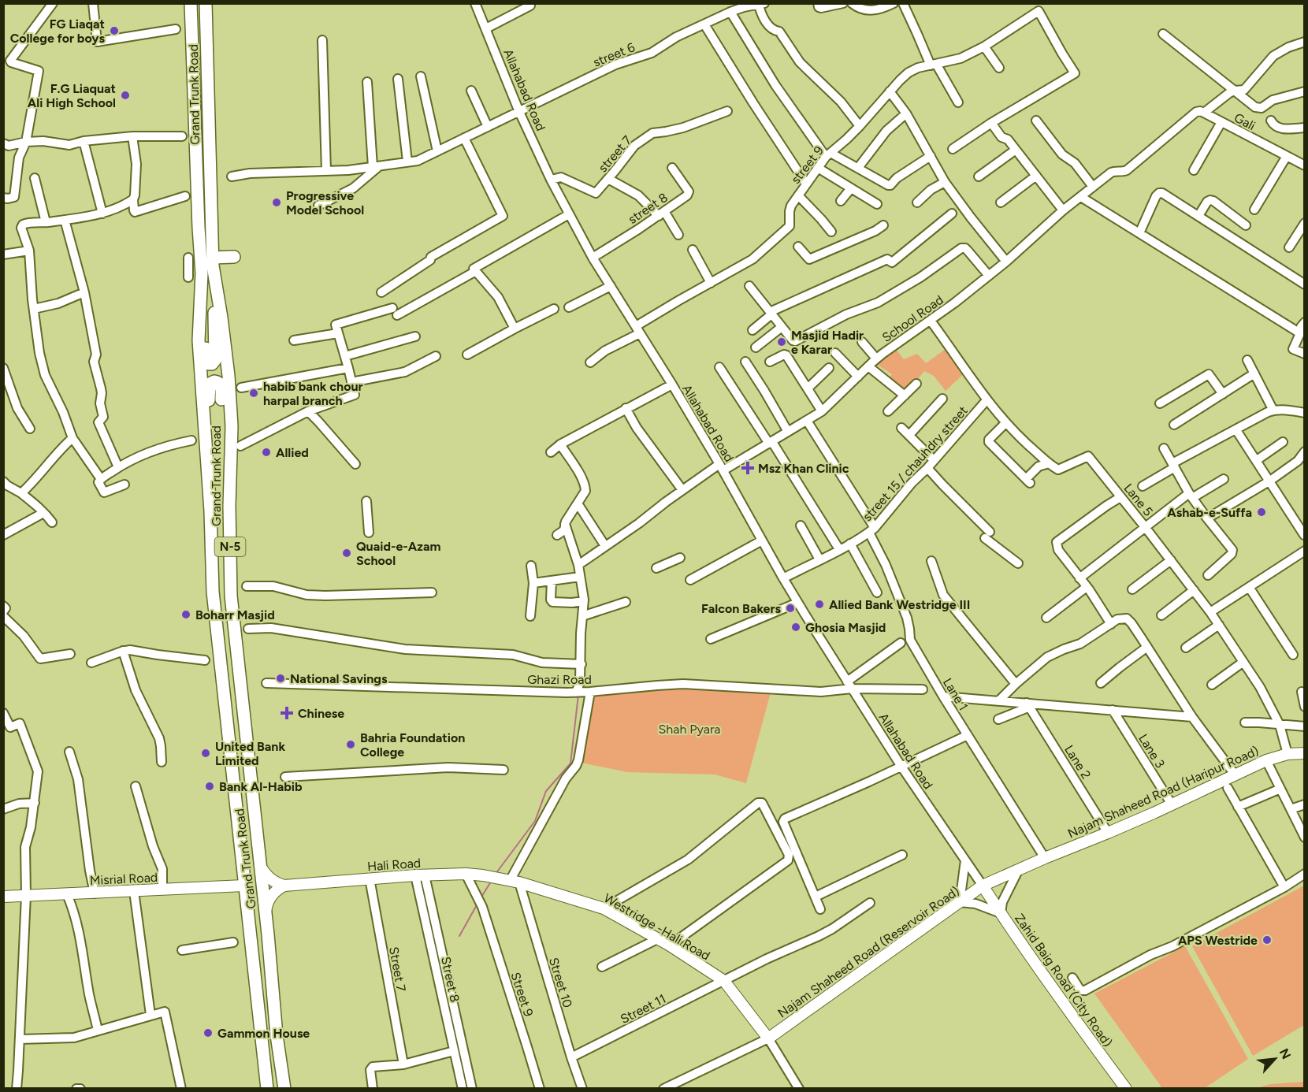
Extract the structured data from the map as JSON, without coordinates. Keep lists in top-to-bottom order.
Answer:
{
  "streets": {
    "highway": ["Grand Trunk Road", "N-5"],
    "main road": [
      "Najam Shaheed Road (Haripur Road)",
      "Hali Road",
      "Misrial Road",
      "Westridge -Hali Road",
      "Najam Shaheed Road (Reservoir Road)",
      "Zahid Baig Road (City Road)"
    ],
    "street": [
      "street 6",
      "Allahabad Road",
      "Gali",
      "street 7",
      "street 9",
      "street 8",
      "School Road",
      "street 15 / chauhdry street",
      "Lane 5",
      "Ghazi Road",
      "Lane 1",
      "Lane 3",
      "Lane 2",
      "Street 7",
      "Street 8",
      "Street 10",
      "Street 9",
      "Street 11"
    ]
  },
  "crossings": [
    ["street 6", "Allahabad Road"],
    ["Allahabad Road", "street 7"],
    ["Allahabad Road", "street 9"],
    ["Allahabad Road", "street 8"],
    ["Allahabad Road", "School Road"],
    ["Allahabad Road", "street 15 / chauhdry street"],
    ["Allahabad Road", "Ghazi Road"],
    ["Allahabad Road", "Najam Shaheed Road (Haripur Road)"],
    ["Allahabad Road", "Najam Shaheed Road (Reservoir Road)"],
    ["Allahabad Road", "Zahid Baig Road (City Road)"],
    ["Grand Trunk Road", "Misrial Road"],
    ["Gali", "School Road"],
    ["School Road", "Lane 1"],
    ["street 15 / chauhdry street", "Lane 1"],
    ["Lane 5", "Najam Shaheed Road (Haripur Road)"],
    ["Lane 1", "Najam Shaheed Road (Haripur Road)"],
    ["Lane 3", "Najam Shaheed Road (Haripur Road)"],
    ["Lane 2", "Najam Shaheed Road (Haripur Road)"],
    ["Najam Shaheed Road (Haripur Road)", "Najam Shaheed Road (Reservoir Road)"],
    ["Najam Shaheed Road (Haripur Road)", "Zahid Baig Road (City Road)"],
    ["Hali Road", "Westridge -Hali Road"],
    ["Hali Road", "Street 7"],
    ["Hali Road", "Street 8"],
    ["Hali Road", "Street 10"],
    ["Hali Road", "Street 9"],
    ["Westridge -Hali Road", "Najam Shaheed Road (Reservoir Road)"],
    ["Westridge -Hali Road", "Street 10"],
    ["Westridge -Hali Road", "Street 11"],
    ["Najam Shaheed Road (Reservoir Road)", "Zahid Baig Road (City Road)"],
    ["Street 10", "Street 11"]
  ],
  "parks": ["Shah Pyara"],
  "places": {
    "other": [
      "FG Liaqat College for boys",
      "F.G Liaquat Ali High School",
      "Progressive Model School",
      "Masjid Hadir e Karar",
      "habib bank chour harpal branch",
      "Allied",
      "Ashab-e-Suffa",
      "Quaid-e-Azam School",
      "Allied Bank Westridge III",
      "Falcon Bakers",
      "Boharr Masjid",
      "Ghosia Masjid",
      "National Savings",
      "Bahria Foundation College",
      "United Bank Limited",
      "Bank Al-Habib",
      "APS Westride",
      "Gammon House"
    ],
    "health": ["Msz Khan Clinic", "Chinese"]
  },
  "north": "top right"
}
